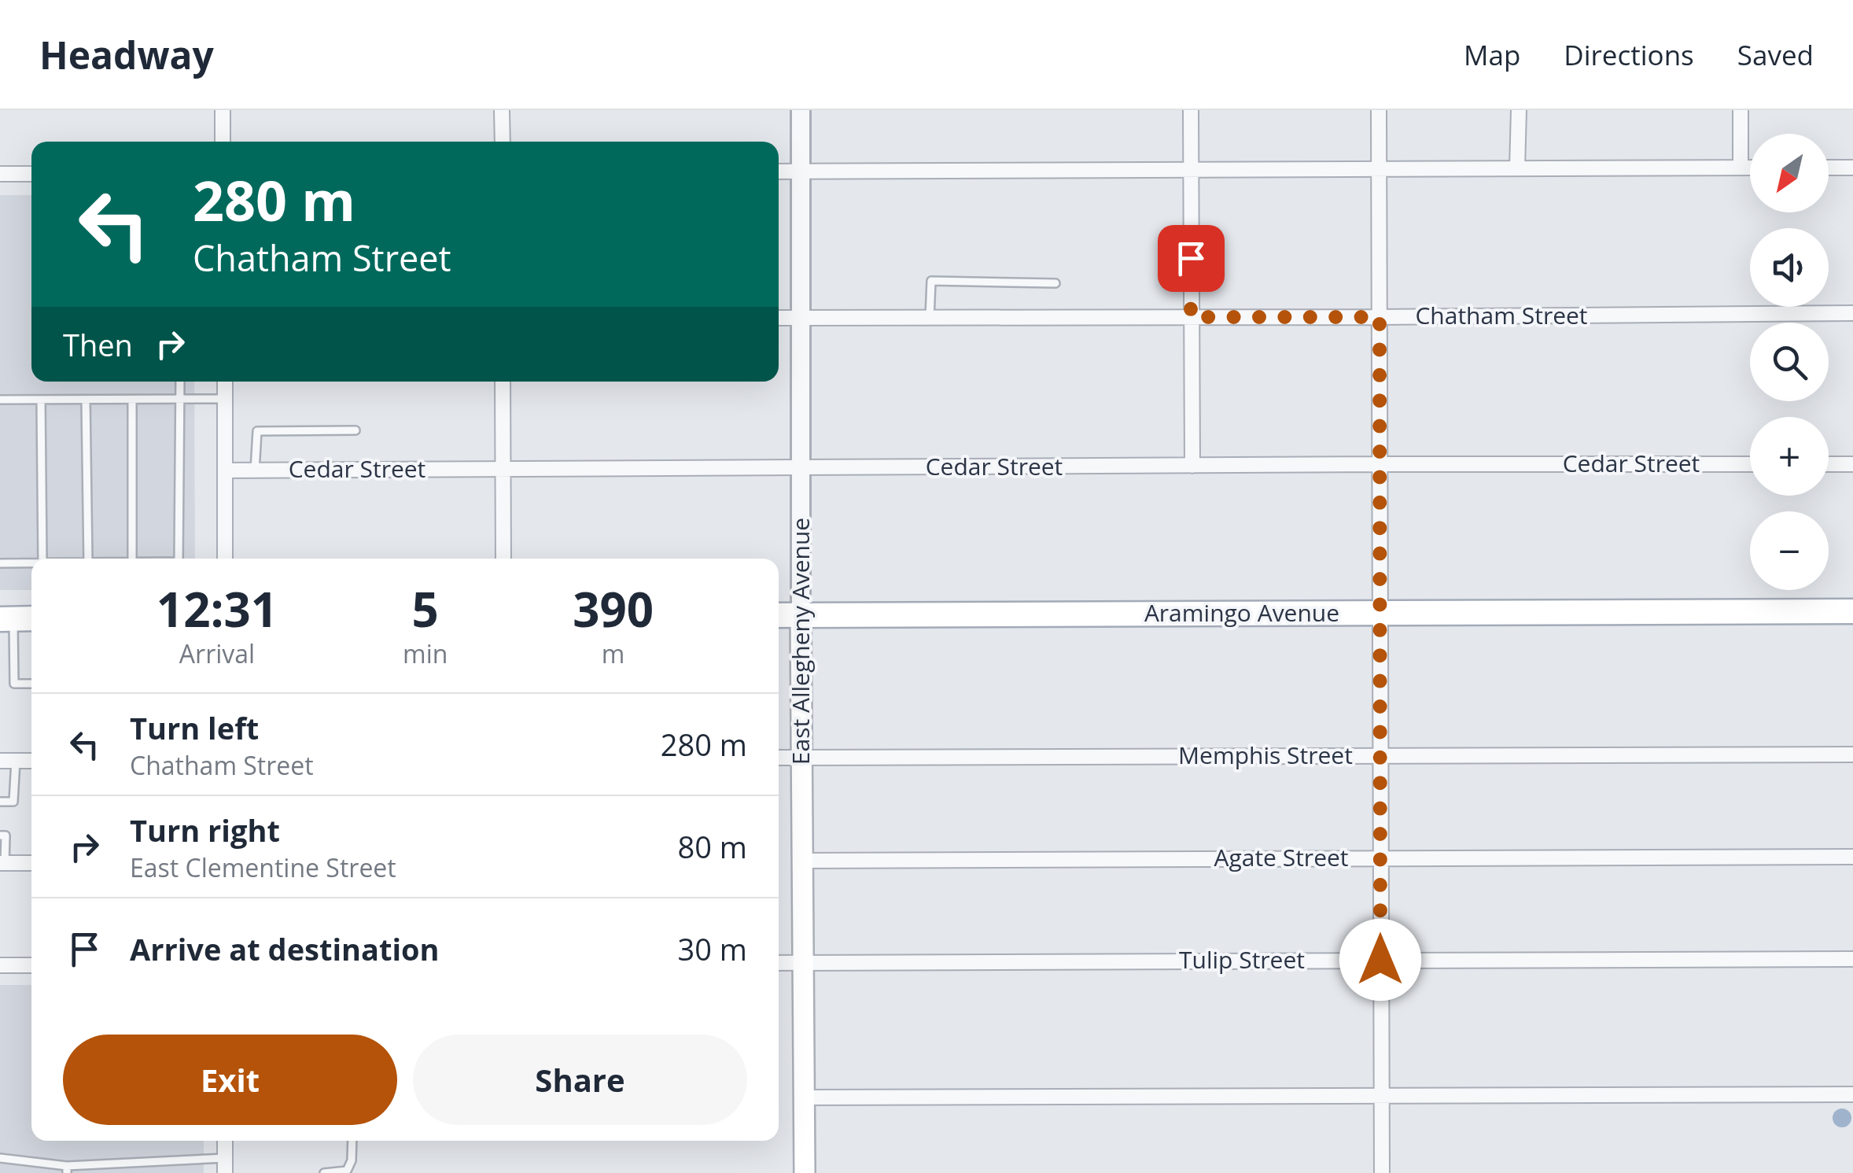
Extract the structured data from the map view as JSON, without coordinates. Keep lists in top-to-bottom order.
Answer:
{
  "streets": {
    "main road": ["Aramingo Avenue", "East Allegheny Avenue"],
    "street": [
      "Chatham Street",
      "Cedar Street",
      "Memphis Street",
      "Agate Street",
      "Tulip Street"
    ]
  },
  "crossings": [
    ["Chatham Street", "East Allegheny Avenue"],
    ["Cedar Street", "East Allegheny Avenue"],
    ["Aramingo Avenue", "East Allegheny Avenue"],
    ["East Allegheny Avenue", "Memphis Street"],
    ["East Allegheny Avenue", "Agate Street"],
    ["East Allegheny Avenue", "Tulip Street"]
  ],
  "north": "bottom left",
  "page": {
    "header": "Headway",
    "nav": ["Map", "Directions", "Saved"],
    "map_buttons": ["+", "−"],
    "turn": ["280 m", "Chatham Street"],
    "then": "Then",
    "eta": [
      "12:31",
      "Arrival",
      "5",
      "min",
      "390",
      "m"
    ],
    "list": [
      {
        "name": "Turn left",
        "note": "Chatham Street",
        "value": "280 m"
      },
      {
        "name": "Turn right",
        "note": "East Clementine Street",
        "value": "80 m"
      },
      {
        "name": "Arrive at destination",
        "value": "30 m"
      }
    ],
    "buttons": ["Exit", "Share"]
  }
}
